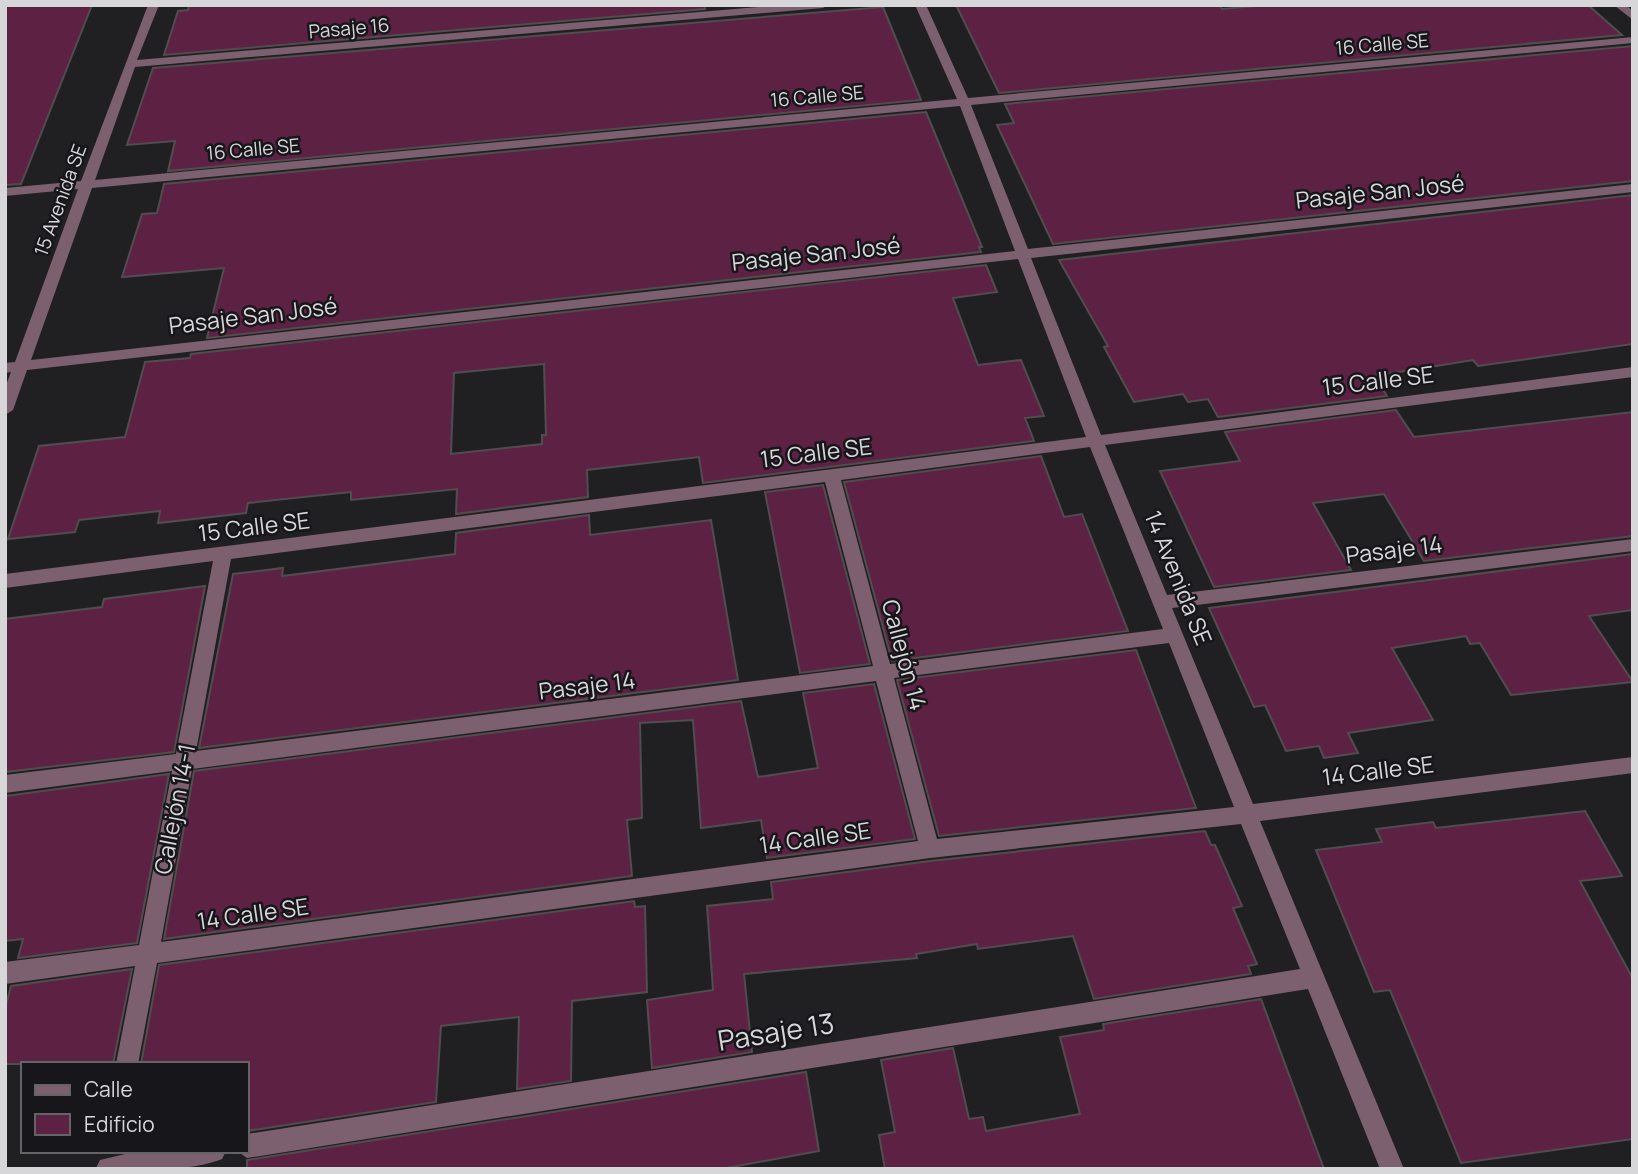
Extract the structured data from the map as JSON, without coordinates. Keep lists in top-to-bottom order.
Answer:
{
  "streets": {
    "street": [
      "Pasaje 16",
      "16 Calle SE",
      "Pasaje San José",
      "15 Avenida SE",
      "15 Calle SE",
      "Pasaje 14",
      "14 Avenida SE",
      "Callejón 14",
      "14 Calle SE",
      "Callejón 14-1",
      "Pasaje 13"
    ]
  },
  "crossings": [
    ["Pasaje 16", "15 Avenida SE"],
    ["16 Calle SE", "15 Avenida SE"],
    ["16 Calle SE", "14 Avenida SE"],
    ["Pasaje San José", "15 Avenida SE"],
    ["Pasaje San José", "14 Avenida SE"],
    ["15 Calle SE", "14 Avenida SE"],
    ["15 Calle SE", "Callejón 14"],
    ["15 Calle SE", "Callejón 14-1"],
    ["Pasaje 14", "14 Avenida SE"],
    ["Pasaje 14", "Callejón 14"],
    ["Pasaje 14", "Callejón 14-1"],
    ["14 Avenida SE", "14 Calle SE"],
    ["14 Avenida SE", "Pasaje 13"],
    ["Callejón 14", "14 Calle SE"],
    ["14 Calle SE", "Callejón 14-1"]
  ],
  "legend": ["Calle", "Edificio"]
}
